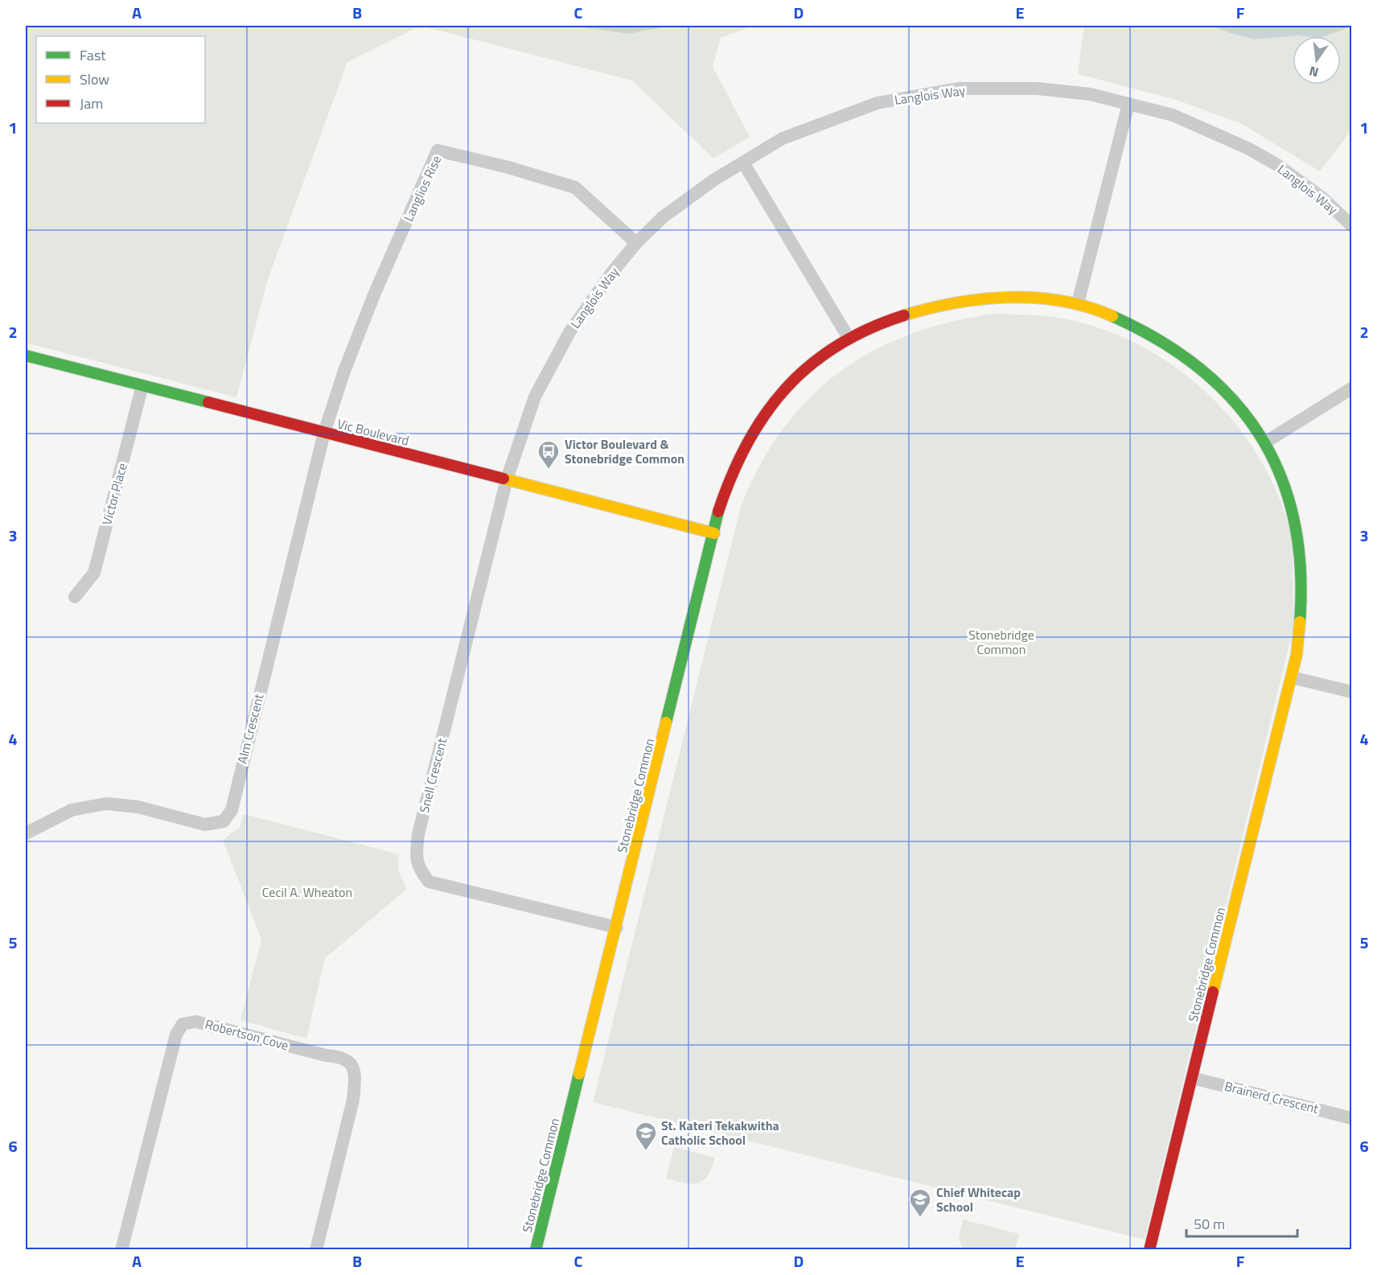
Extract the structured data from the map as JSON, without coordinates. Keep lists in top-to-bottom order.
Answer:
{
  "streets": {
    "street": [
      "Langlois Way",
      "Langlios Rise",
      "Vic Boulevard",
      "Victor Place",
      "Alm Crescent",
      "Snell Crescent",
      "Stonebridge Common",
      "Robertson Cove",
      "Brainerd Crescent"
    ]
  },
  "crossings": [
    ["Langlois Way", "Langlios Rise"],
    ["Langlois Way", "Vic Boulevard"],
    ["Langlois Way", "Snell Crescent"],
    ["Langlios Rise", "Vic Boulevard"],
    ["Langlios Rise", "Alm Crescent"],
    ["Vic Boulevard", "Victor Place"],
    ["Vic Boulevard", "Alm Crescent"],
    ["Vic Boulevard", "Snell Crescent"],
    ["Vic Boulevard", "Stonebridge Common"],
    ["Snell Crescent", "Stonebridge Common"],
    ["Stonebridge Common", "Brainerd Crescent"]
  ],
  "parks": ["Stonebridge Common", "Cecil A. Wheaton"],
  "places": {
    "bus stop": ["Victor Boulevard & Stonebridge Common"],
    "school or university": ["St. Kateri Tekakwitha Catholic School", "Chief Whitecap School"]
  },
  "legend": ["Fast", "Slow", "Jam"],
  "scale_bar": "50 m",
  "north": "bottom",
  "grid": {
    "columns": [
      "A",
      "B",
      "C",
      "D",
      "E",
      "F"
    ],
    "rows": [
      "1",
      "2",
      "3",
      "4",
      "5",
      "6"
    ]
  }
}
